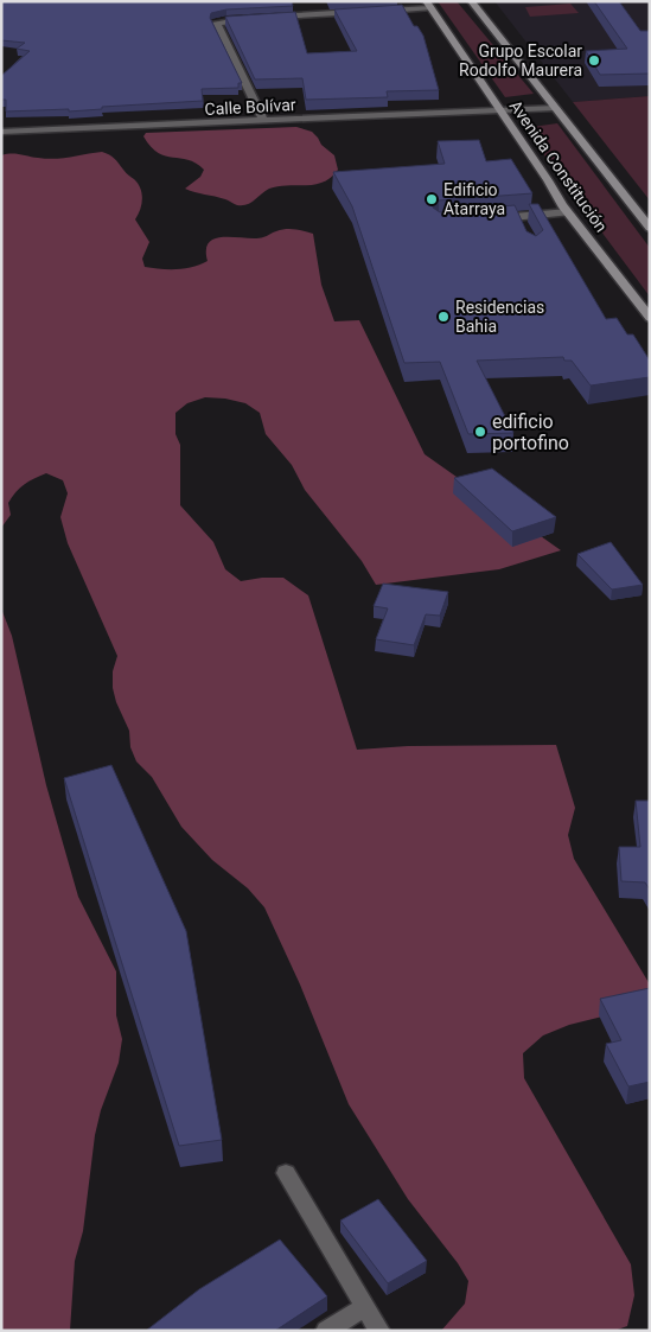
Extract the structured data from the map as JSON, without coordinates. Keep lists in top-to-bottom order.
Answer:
{
  "streets": {
    "main road": ["Avenida Constitución"],
    "street": ["Calle Bolívar"]
  },
  "crossings": [
    ["Calle Bolívar", "Avenida Constitución"]
  ],
  "places": [
    "Grupo Escolar Rodolfo Maurera",
    "Edificio Atarraya",
    "Residencias Bahia",
    "edificio portofino"
  ]
}
